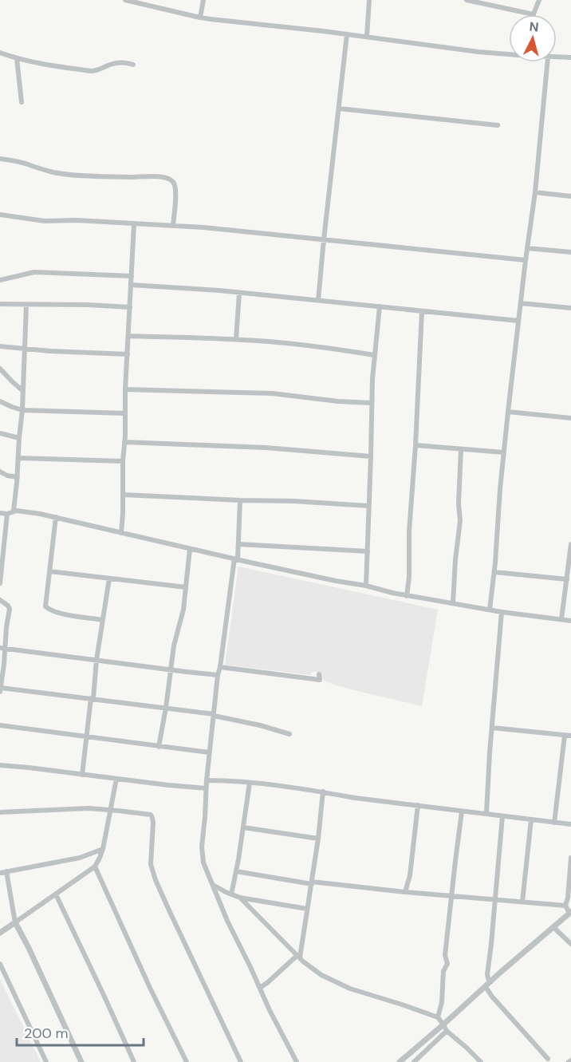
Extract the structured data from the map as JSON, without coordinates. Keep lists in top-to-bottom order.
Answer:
{
  "scale_bar": "200 m",
  "north": "top"
}
